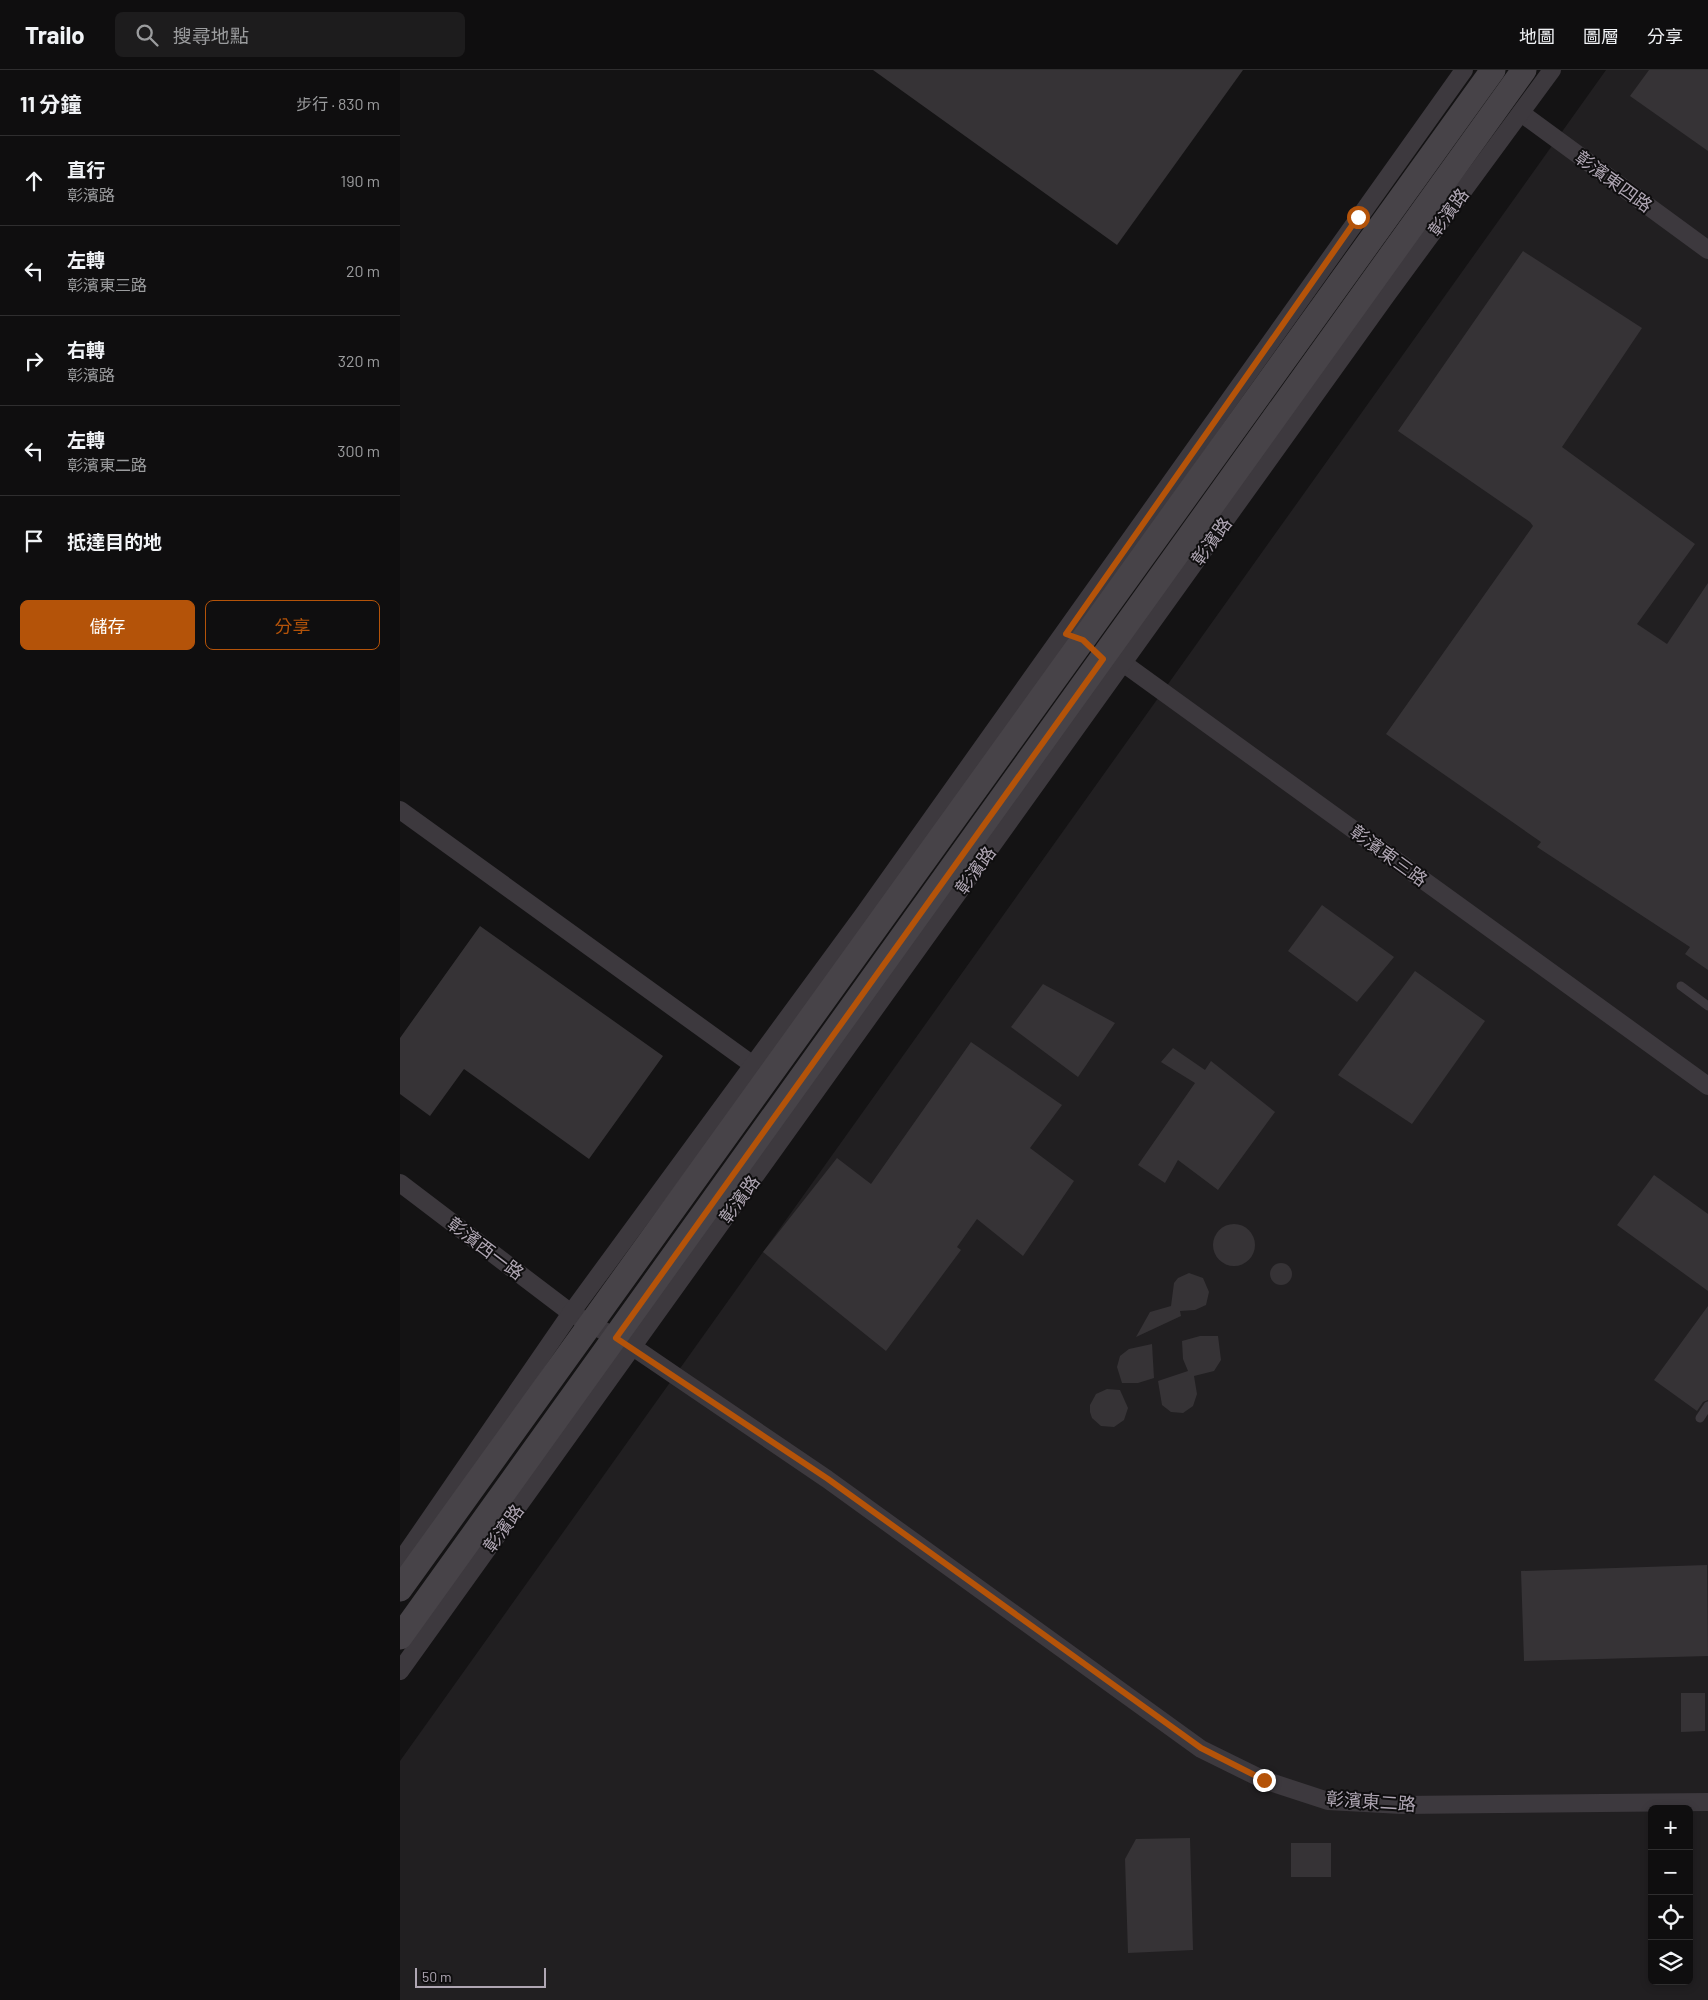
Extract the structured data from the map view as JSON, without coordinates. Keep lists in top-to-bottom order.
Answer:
{
  "streets": {
    "street": [
      "彰濱東四路",
      "彰濱路",
      "彰濱東三路",
      "彰濱西一路",
      "彰濱東二路"
    ]
  },
  "crossings": [
    ["彰濱東四路", "彰濱路"],
    ["彰濱路", "彰濱東三路"],
    ["彰濱路", "彰濱西一路"],
    ["彰濱路", "彰濱東二路"],
    ["彰濱西一路", "彰濱東二路"]
  ],
  "scale_bar": "50 m",
  "page": {
    "header": "Trailo",
    "search": "搜尋地點",
    "nav": ["地圖", "圖層", "分享"],
    "heading": ["11 分鐘", "步行 · 830 m"],
    "list": [
      ["直行", "彰濱路", "190 m"],
      ["左轉", "彰濱東三路", "20 m"],
      ["右轉", "彰濱路", "320 m"],
      ["左轉", "彰濱東二路", "300 m"],
      "抵達目的地"
    ],
    "buttons": ["儲存", "分享"],
    "map_buttons": ["+", "−"],
    "scale": "50 m"
  }
}
